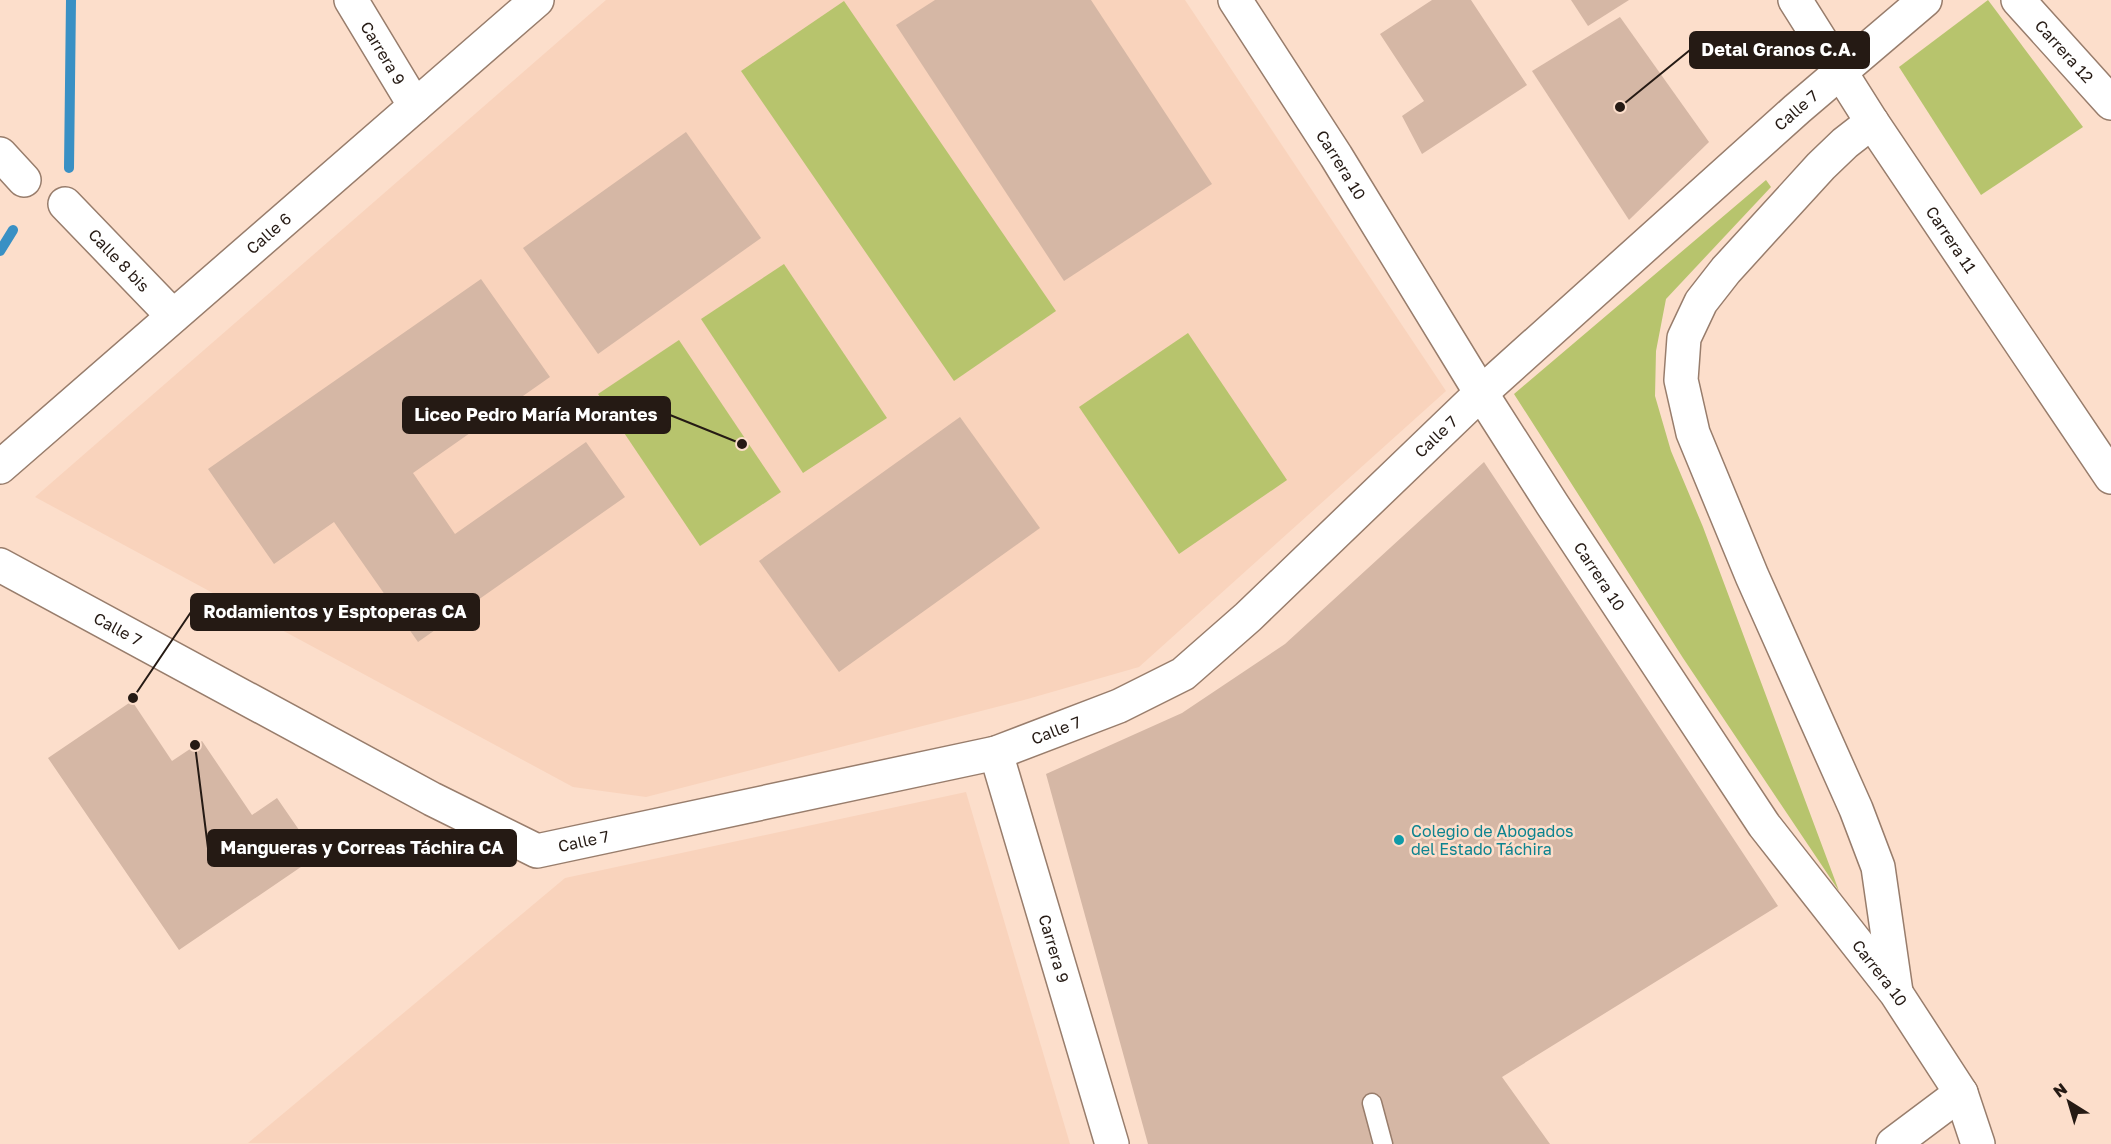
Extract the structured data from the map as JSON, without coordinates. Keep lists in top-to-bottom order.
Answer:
{
  "streets": {
    "street": [
      "Carrera 12",
      "Carrera 9",
      "Calle 7",
      "Carrera 10",
      "Calle 6",
      "Carrera 11",
      "Calle 8 bis"
    ]
  },
  "crossings": [
    ["Carrera 9", "Calle 7"],
    ["Carrera 9", "Calle 6"],
    ["Calle 7", "Carrera 10"],
    ["Calle 7", "Carrera 11"],
    ["Calle 6", "Calle 8 bis"]
  ],
  "places": [
    "Detal Granos C.A.",
    "Liceo Pedro María Morantes",
    "Rodamientos y Esptoperas CA",
    "Mangueras y Correas Táchira CA",
    "Colegio de Abogados del Estado Táchira"
  ],
  "north": "top left"
}
